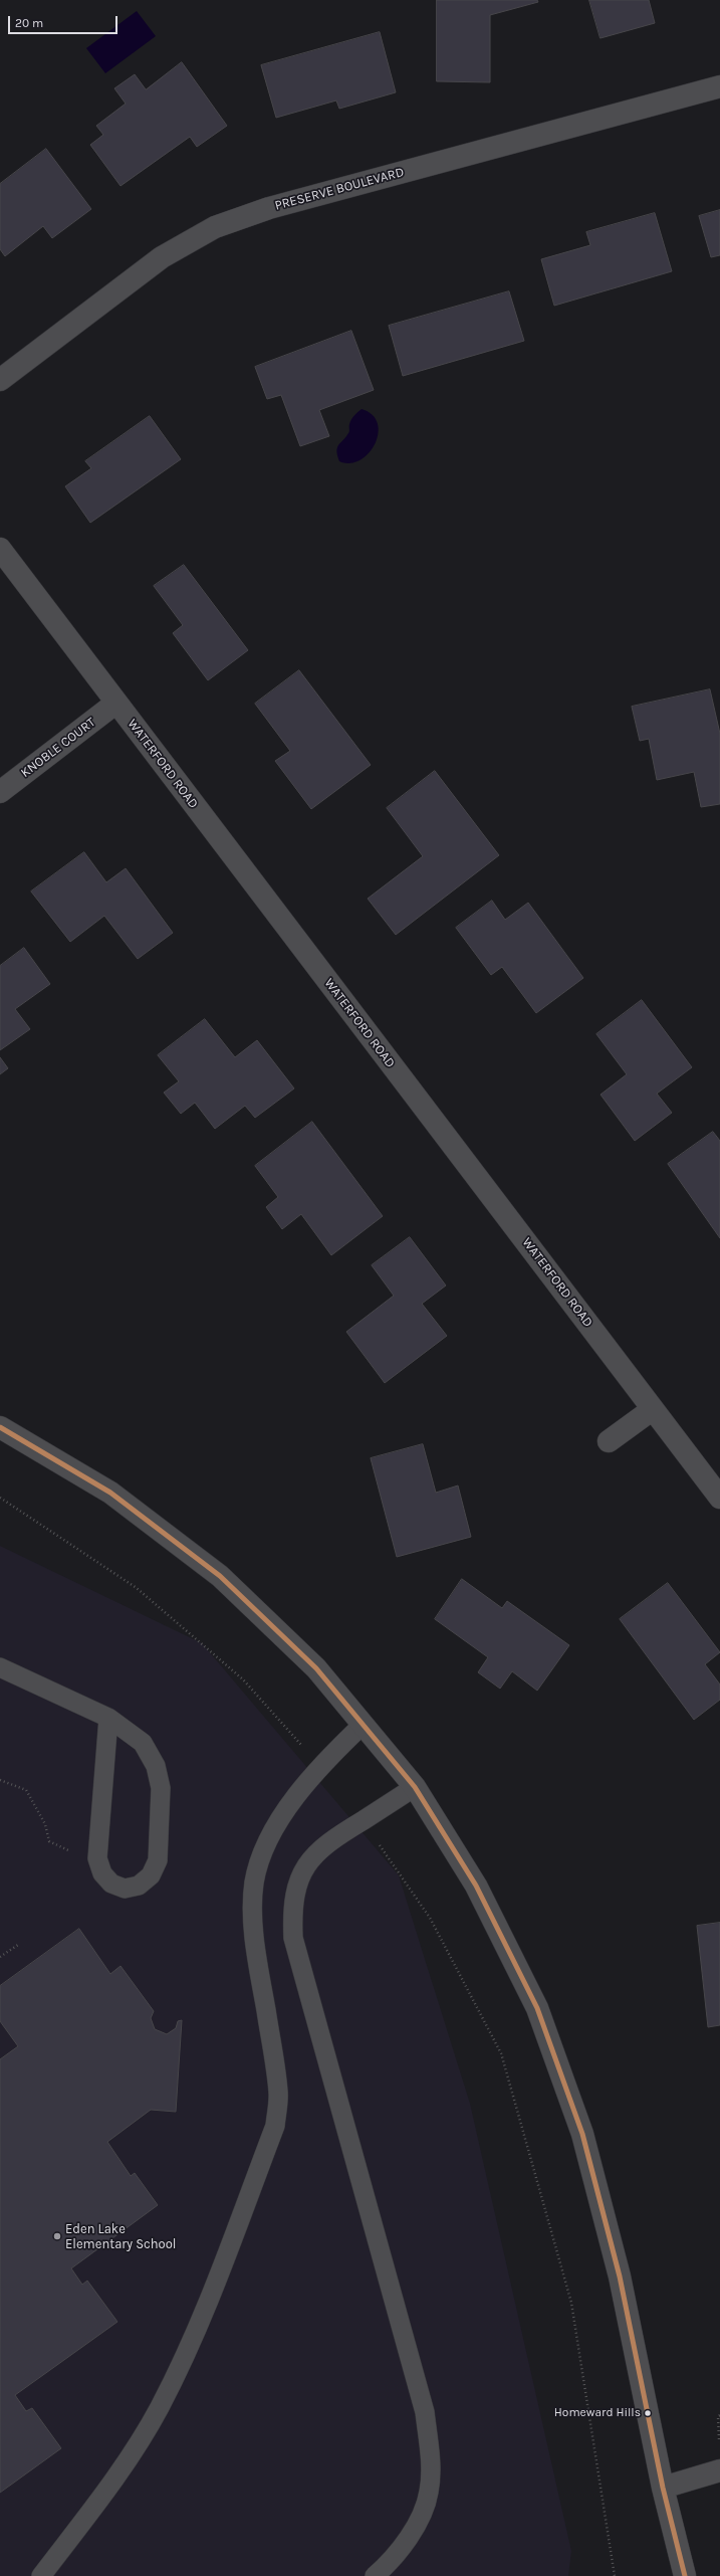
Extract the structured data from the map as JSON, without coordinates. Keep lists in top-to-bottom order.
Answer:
{
  "streets": {
    "street": ["PRESERVE BOULEVARD", "KNOBLE COURT", "WATERFORD ROAD"]
  },
  "crossings": [
    ["KNOBLE COURT", "WATERFORD ROAD"]
  ],
  "places": ["Eden Lake Elementary School", "Homeward Hills"],
  "scale_bar": "20 m"
}
